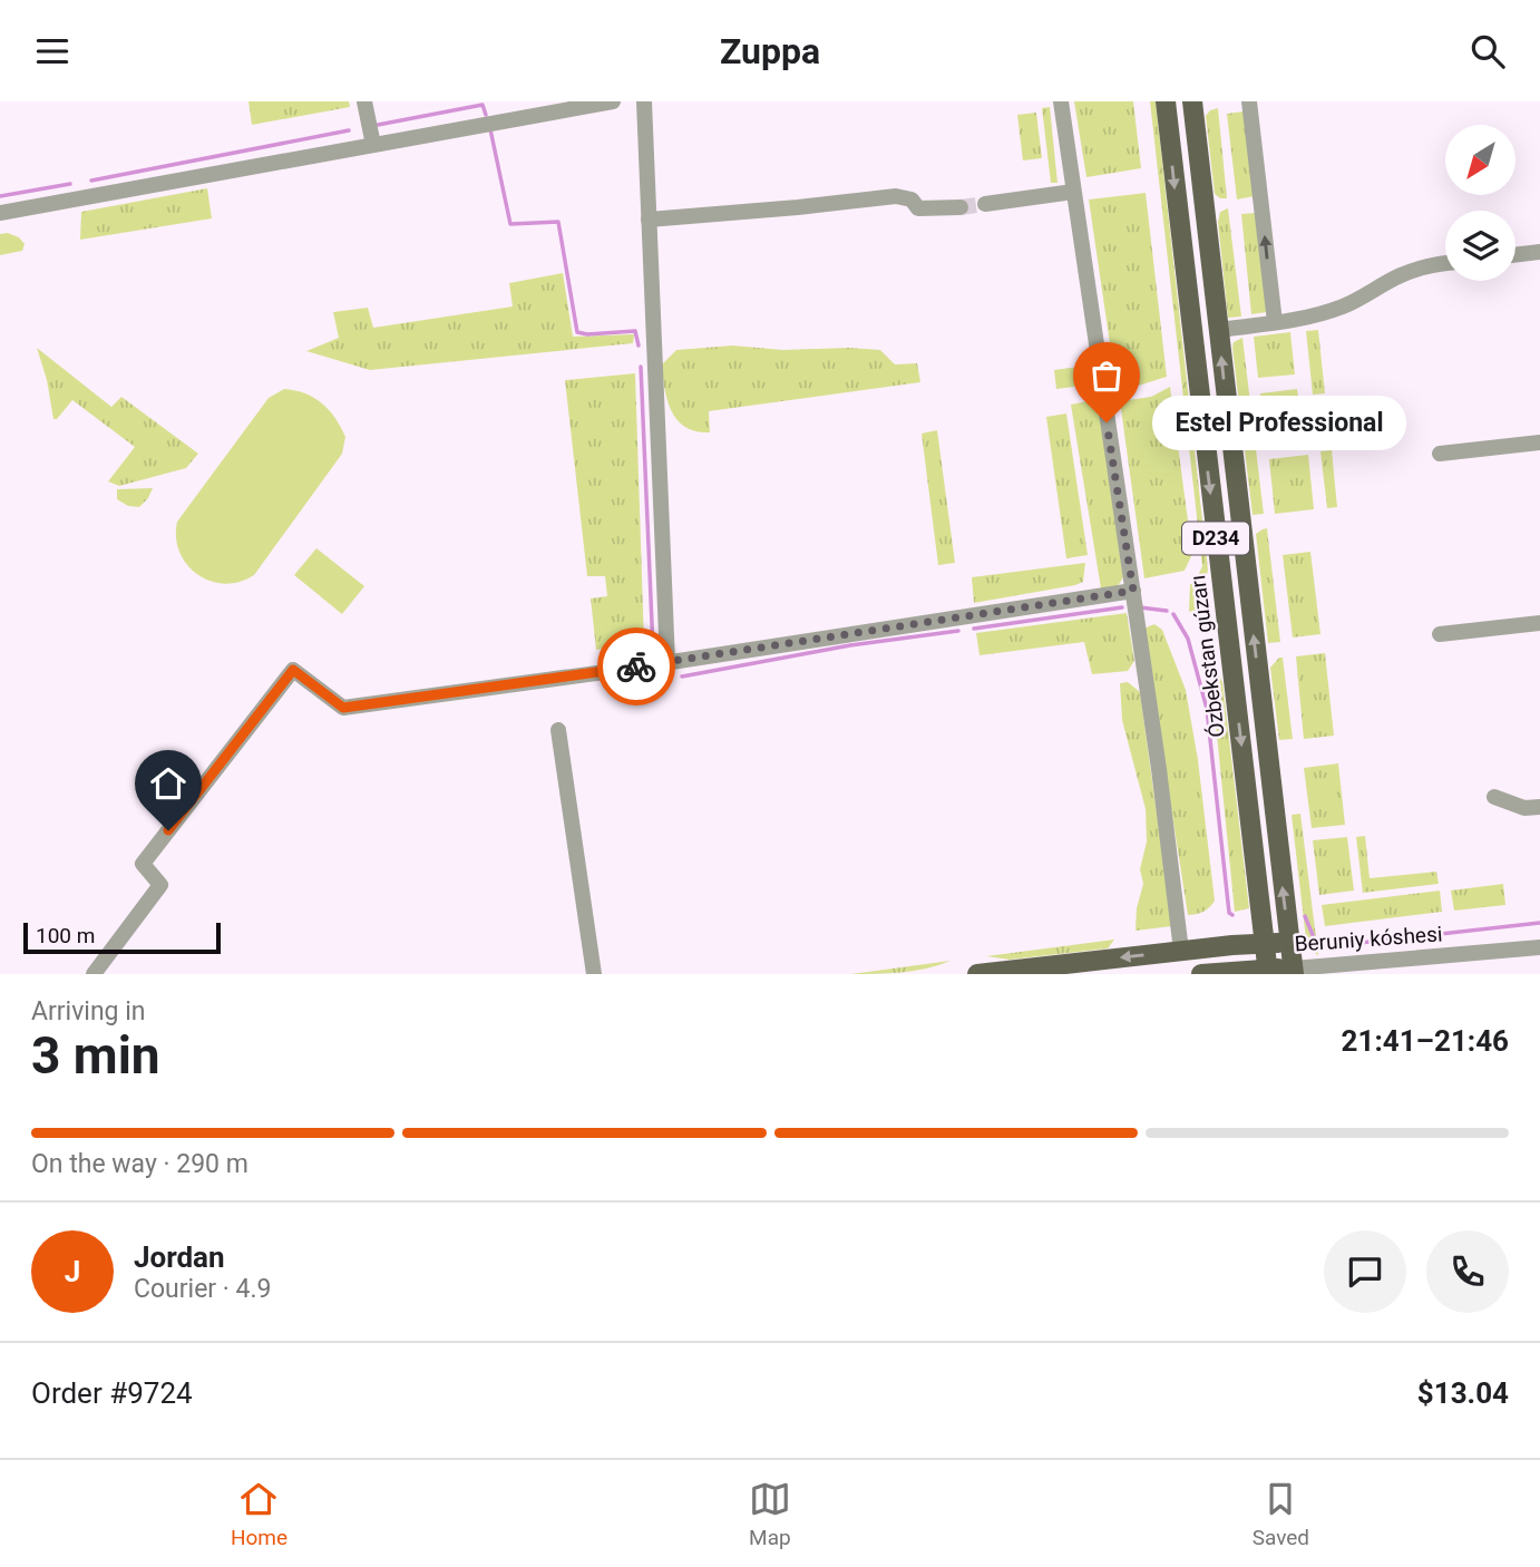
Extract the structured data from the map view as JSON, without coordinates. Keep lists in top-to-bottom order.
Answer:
{
  "streets": {
    "main road": ["D234", "Ózbekstan gúzarı", "Beruniy kóshesi"]
  },
  "crossings": [
    ["D234", "Beruniy kóshesi"],
    ["Ózbekstan gúzarı", "Beruniy kóshesi"]
  ],
  "places": ["Estel Professional"],
  "scale_bar": "100 m",
  "north": "bottom left",
  "page": {
    "header": "Zuppa",
    "bubble": "Estel Professional",
    "scale": "100 m",
    "heading": ["3 min", "Arriving in", "21:41–21:46"],
    "panel": [
      "Jordan",
      "Courier · 4.9",
      "Order #9724",
      "$13.04"
    ],
    "bar": "On the way · 290 m",
    "round": "J",
    "tabs": ["Home", "Map", "Saved"]
  }
}
